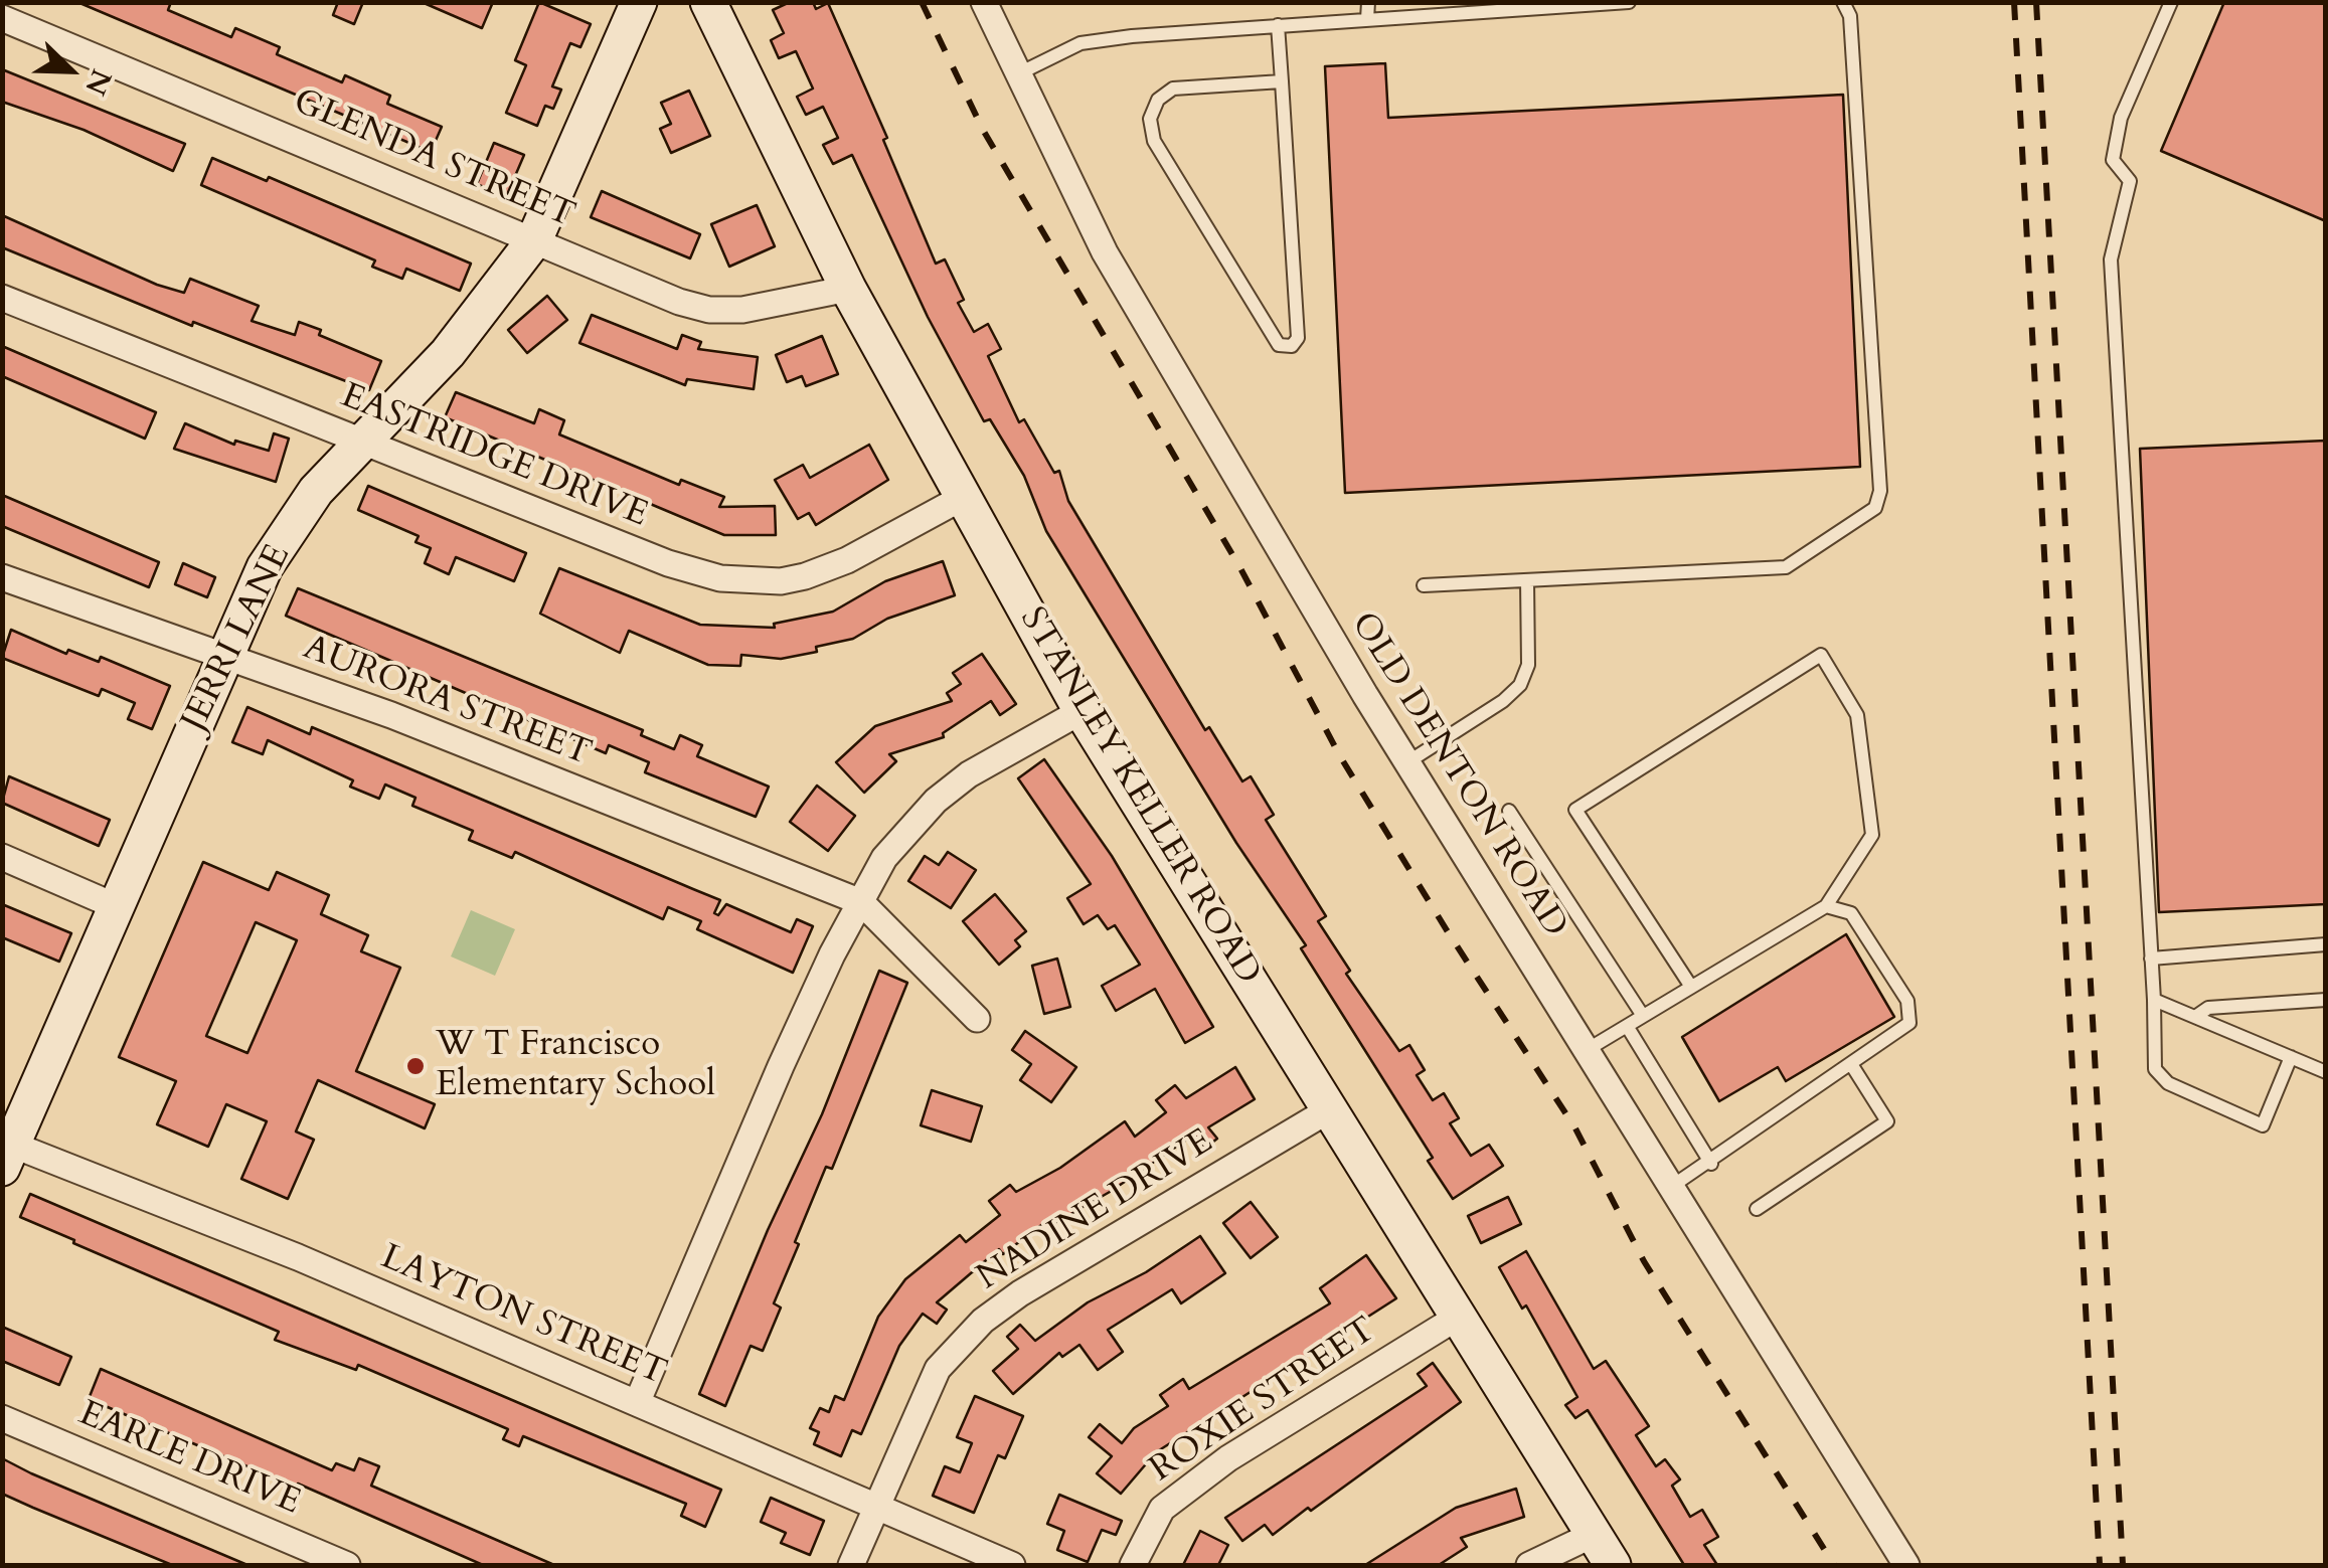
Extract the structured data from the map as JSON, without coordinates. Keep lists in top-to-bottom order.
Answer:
{
  "streets": {
    "street": [
      "GLENDA STREET",
      "EASTRIDGE DRIVE",
      "JERRI LANE",
      "AURORA STREET",
      "OLD DENTON ROAD",
      "STANLEY KELLER ROAD",
      "NADINE DRIVE",
      "LAYTON STREET",
      "ROXIE STREET",
      "EARLE DRIVE"
    ]
  },
  "crossings": [
    ["GLENDA STREET", "JERRI LANE"],
    ["GLENDA STREET", "STANLEY KELLER ROAD"],
    ["EASTRIDGE DRIVE", "JERRI LANE"],
    ["EASTRIDGE DRIVE", "STANLEY KELLER ROAD"],
    ["JERRI LANE", "AURORA STREET"],
    ["JERRI LANE", "LAYTON STREET"],
    ["STANLEY KELLER ROAD", "NADINE DRIVE"],
    ["STANLEY KELLER ROAD", "ROXIE STREET"],
    ["NADINE DRIVE", "LAYTON STREET"]
  ],
  "places": ["W T Francisco Elementary School"],
  "north": "bottom right"
}
